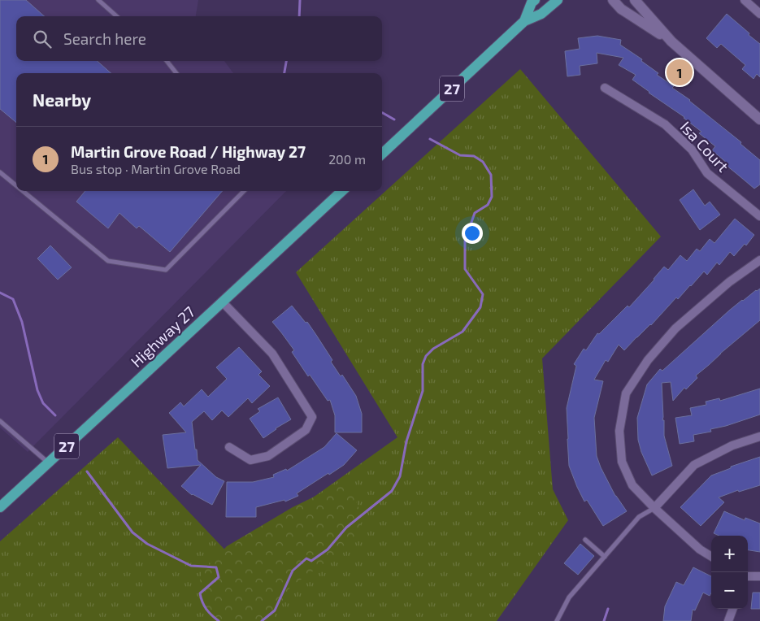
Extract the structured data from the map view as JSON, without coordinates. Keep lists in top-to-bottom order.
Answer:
{
  "streets": {
    "main road": ["27", "Highway 27"],
    "street": ["Isa Court"]
  },
  "page": {
    "search": "Search here",
    "pins": "1",
    "heading": "Nearby",
    "list": [
      {
        "mark": "1",
        "name": "Martin Grove Road / Highway 27",
        "note": "Bus stop · Martin Grove Road",
        "value": "200 m"
      }
    ],
    "map_buttons": ["+", "−"]
  }
}
